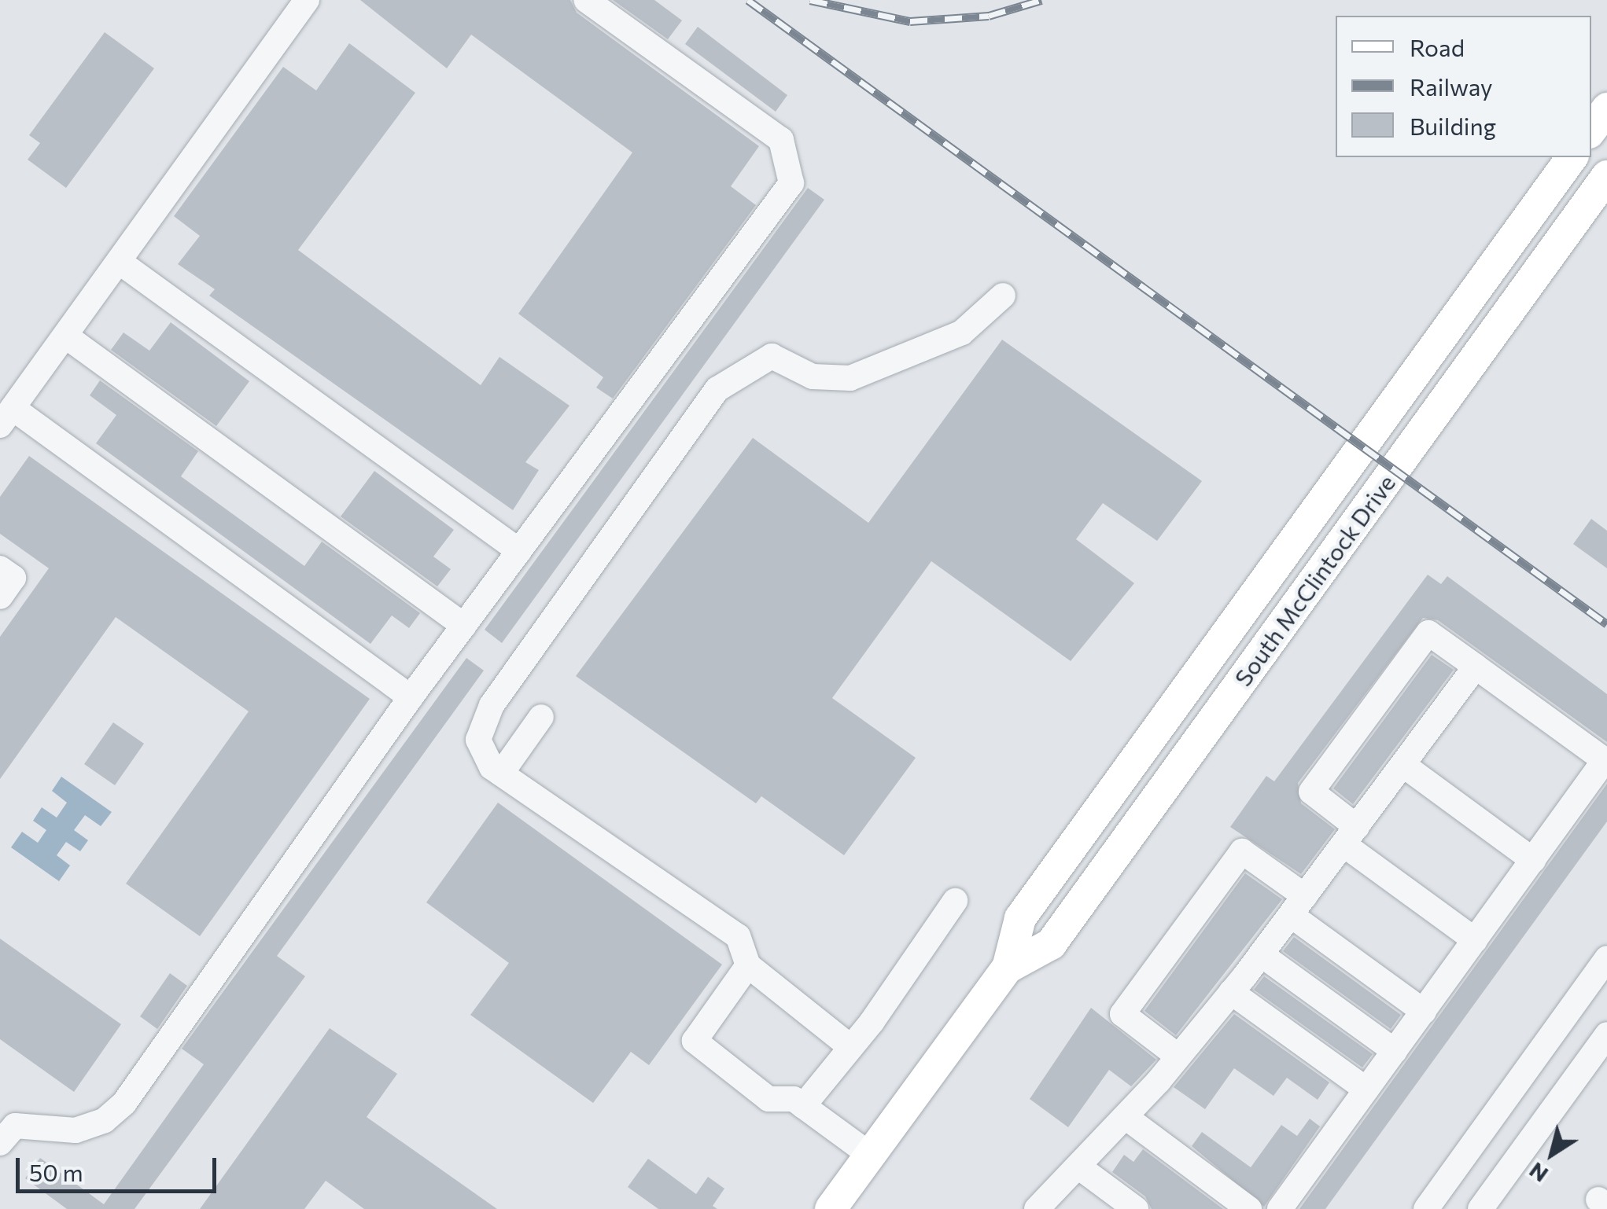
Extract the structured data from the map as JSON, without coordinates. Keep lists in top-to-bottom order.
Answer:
{
  "streets": {
    "main road": ["South McClintock Drive"]
  },
  "legend": ["Road", "Railway", "Building"],
  "scale_bar": "50 m",
  "north": "bottom left"
}
